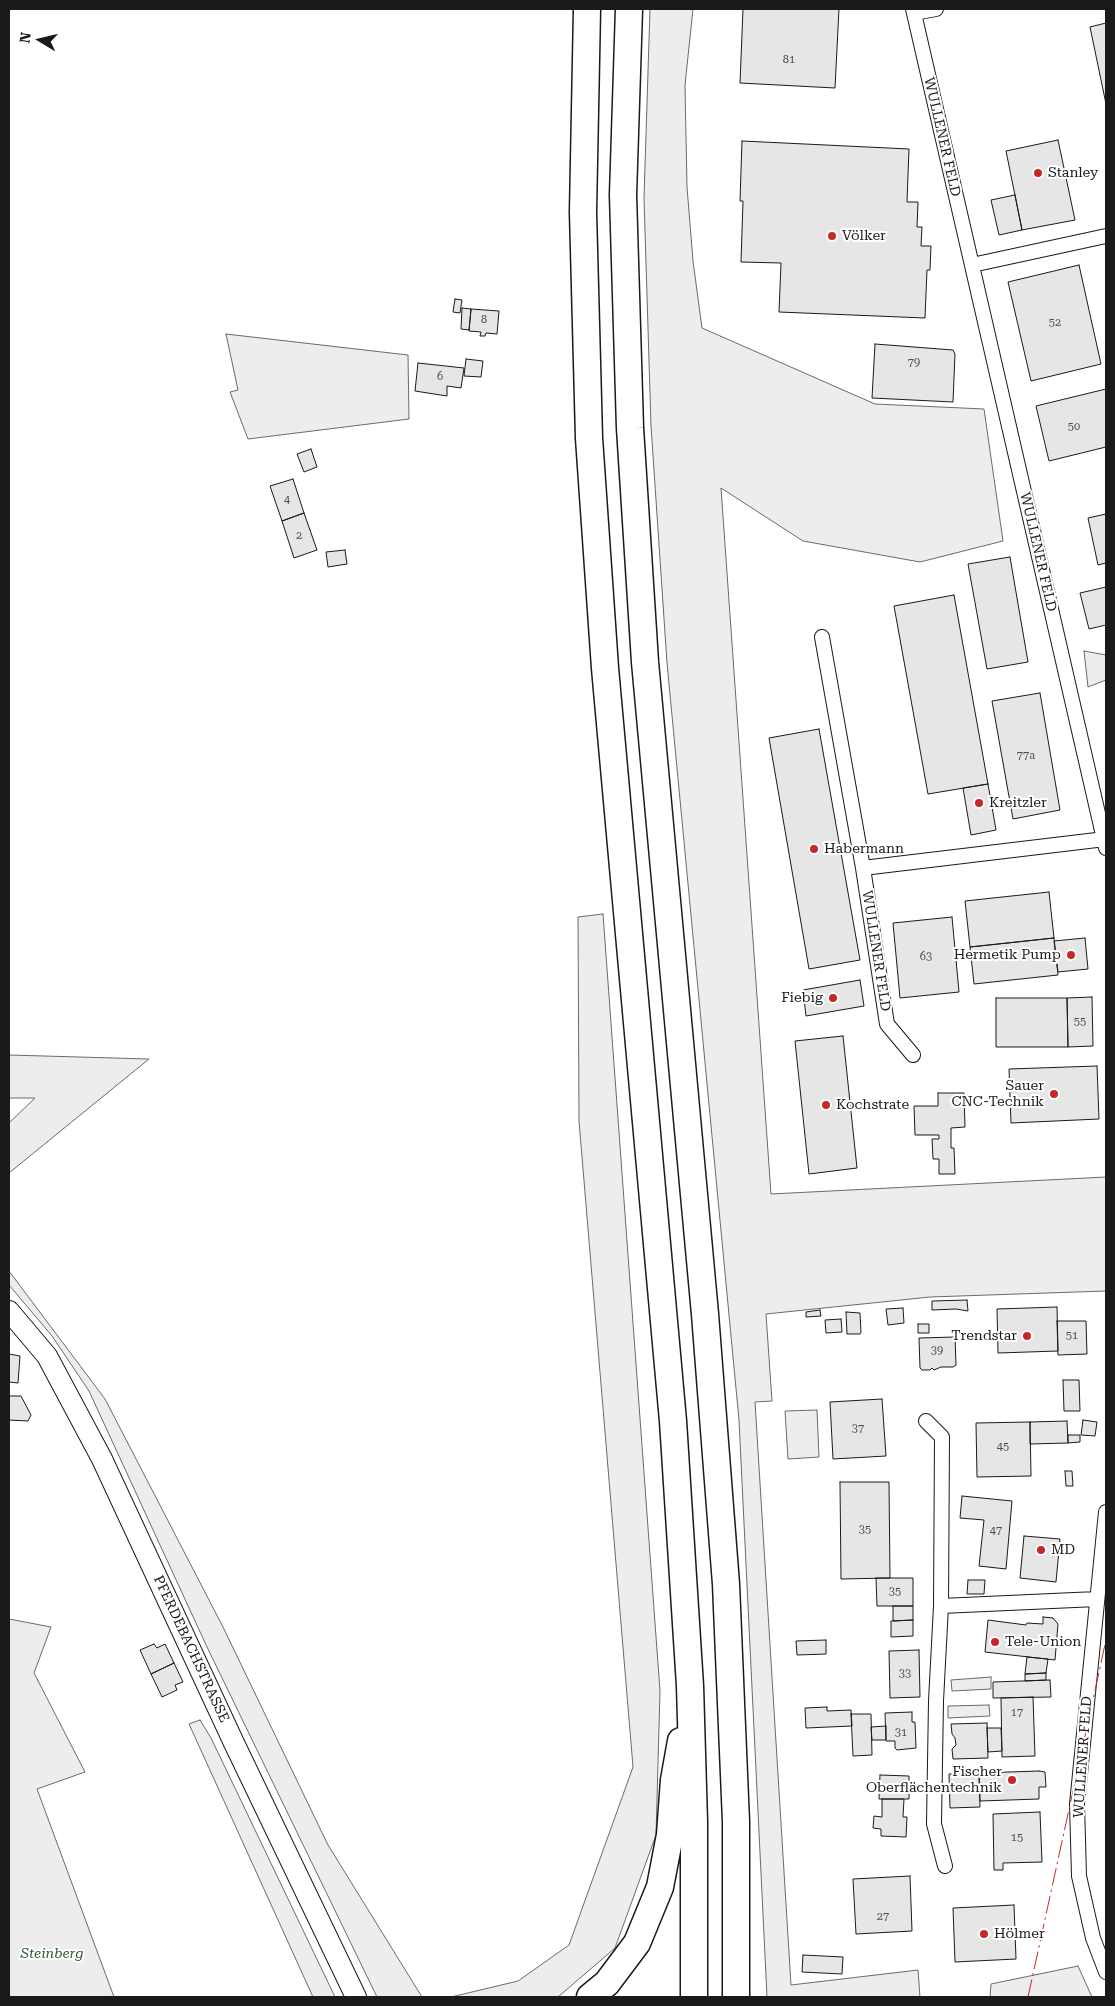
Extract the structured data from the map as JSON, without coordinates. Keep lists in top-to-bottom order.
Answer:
{
  "streets": {
    "main road": ["PFERDEBACHSTRASSE"],
    "street": ["WULLENER FELD"]
  },
  "parks": ["Steinberg"],
  "places": [
    "Stanley",
    "Völker",
    "Kreitzler",
    "Habermann",
    "Hermetik Pump",
    "Fiebig",
    "Sauer CNC-Technik",
    "Kochstrate",
    "Trendstar",
    "MD",
    "Tele-Union",
    "Fischer Oberflächentechnik",
    "Hölmer"
  ],
  "house_numbers": [
    "81",
    "8",
    "52",
    "79",
    "6",
    "50",
    "4",
    "2",
    "77a",
    "63",
    "55",
    "51",
    "39",
    "37",
    "45",
    "35",
    "47",
    "35",
    "33",
    "17",
    "31",
    "15",
    "27"
  ],
  "north": "left"
}
